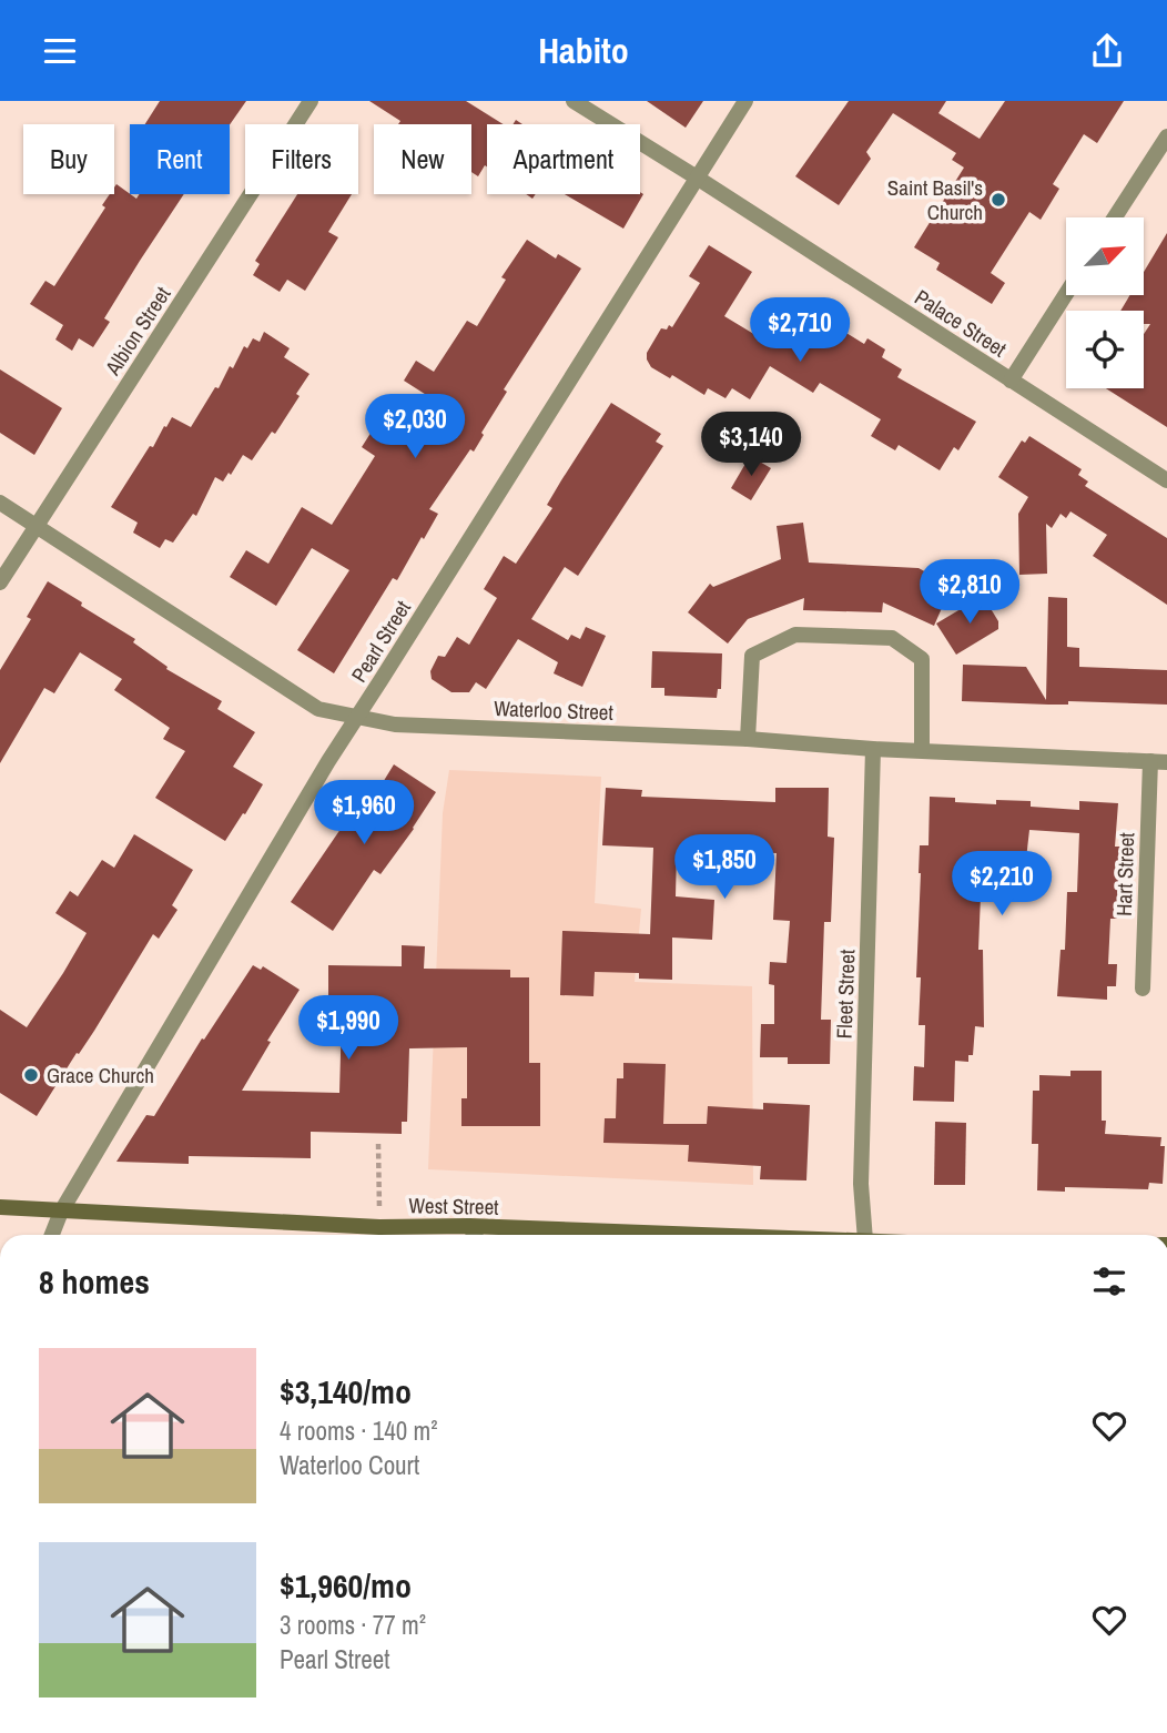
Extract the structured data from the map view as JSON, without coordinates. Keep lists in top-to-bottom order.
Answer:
{
  "streets": {
    "main road": ["West Street"],
    "street": [
      "Palace Street",
      "Albion Street",
      "Pearl Street",
      "Waterloo Street",
      "Hart Street",
      "Fleet Street"
    ]
  },
  "crossings": [
    ["Palace Street", "Pearl Street"],
    ["Albion Street", "Waterloo Street"],
    ["Pearl Street", "Waterloo Street"],
    ["Pearl Street", "West Street"],
    ["Waterloo Street", "Hart Street"],
    ["Waterloo Street", "Fleet Street"]
  ],
  "places": ["Saint Basil's Church", "Grace Church"],
  "north": "top right",
  "page": {
    "header": "Habito",
    "chip": [
      "Buy",
      "Rent",
      "Filters",
      "New",
      "Apartment"
    ],
    "price": [
      "$2,710",
      "$2,030",
      "$3,140",
      "$2,810",
      "$1,960",
      "$1,850",
      "$2,210",
      "$1,990"
    ],
    "heading": "8 homes",
    "list": [
      {
        "name": "$3,140/mo",
        "note": "4 rooms · 140 m² · Waterloo Court"
      },
      {
        "name": "$1,960/mo",
        "note": "3 rooms · 77 m² · Pearl Street"
      }
    ]
  }
}
